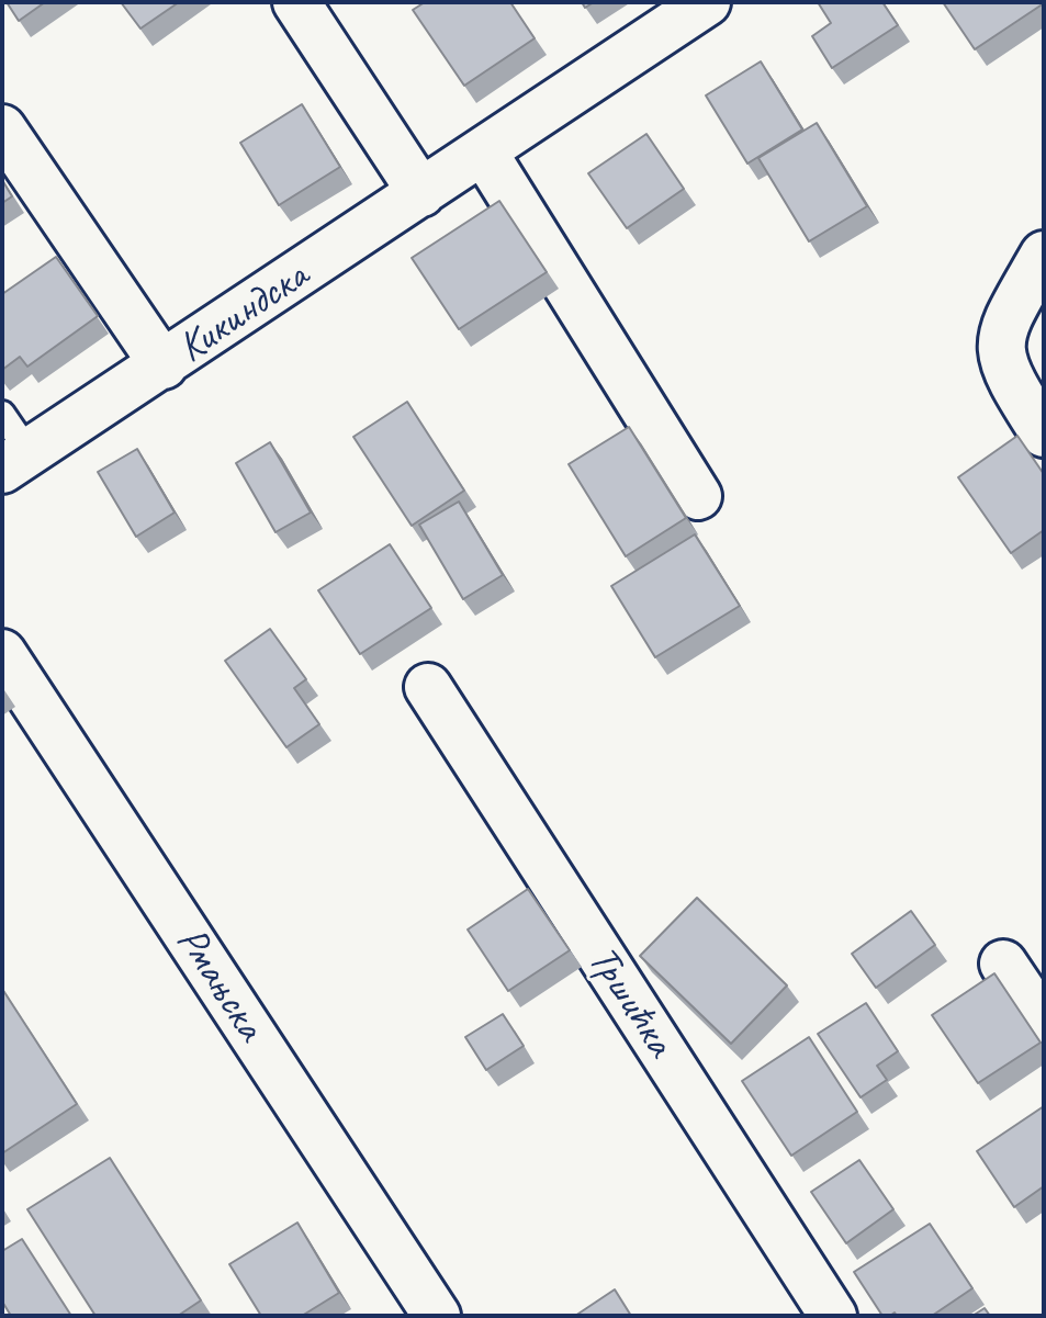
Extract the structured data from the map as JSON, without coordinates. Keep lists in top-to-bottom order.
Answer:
{
  "streets": {
    "street": ["Кикиндска", "Рмањска", "Тршићка"]
  }
}
